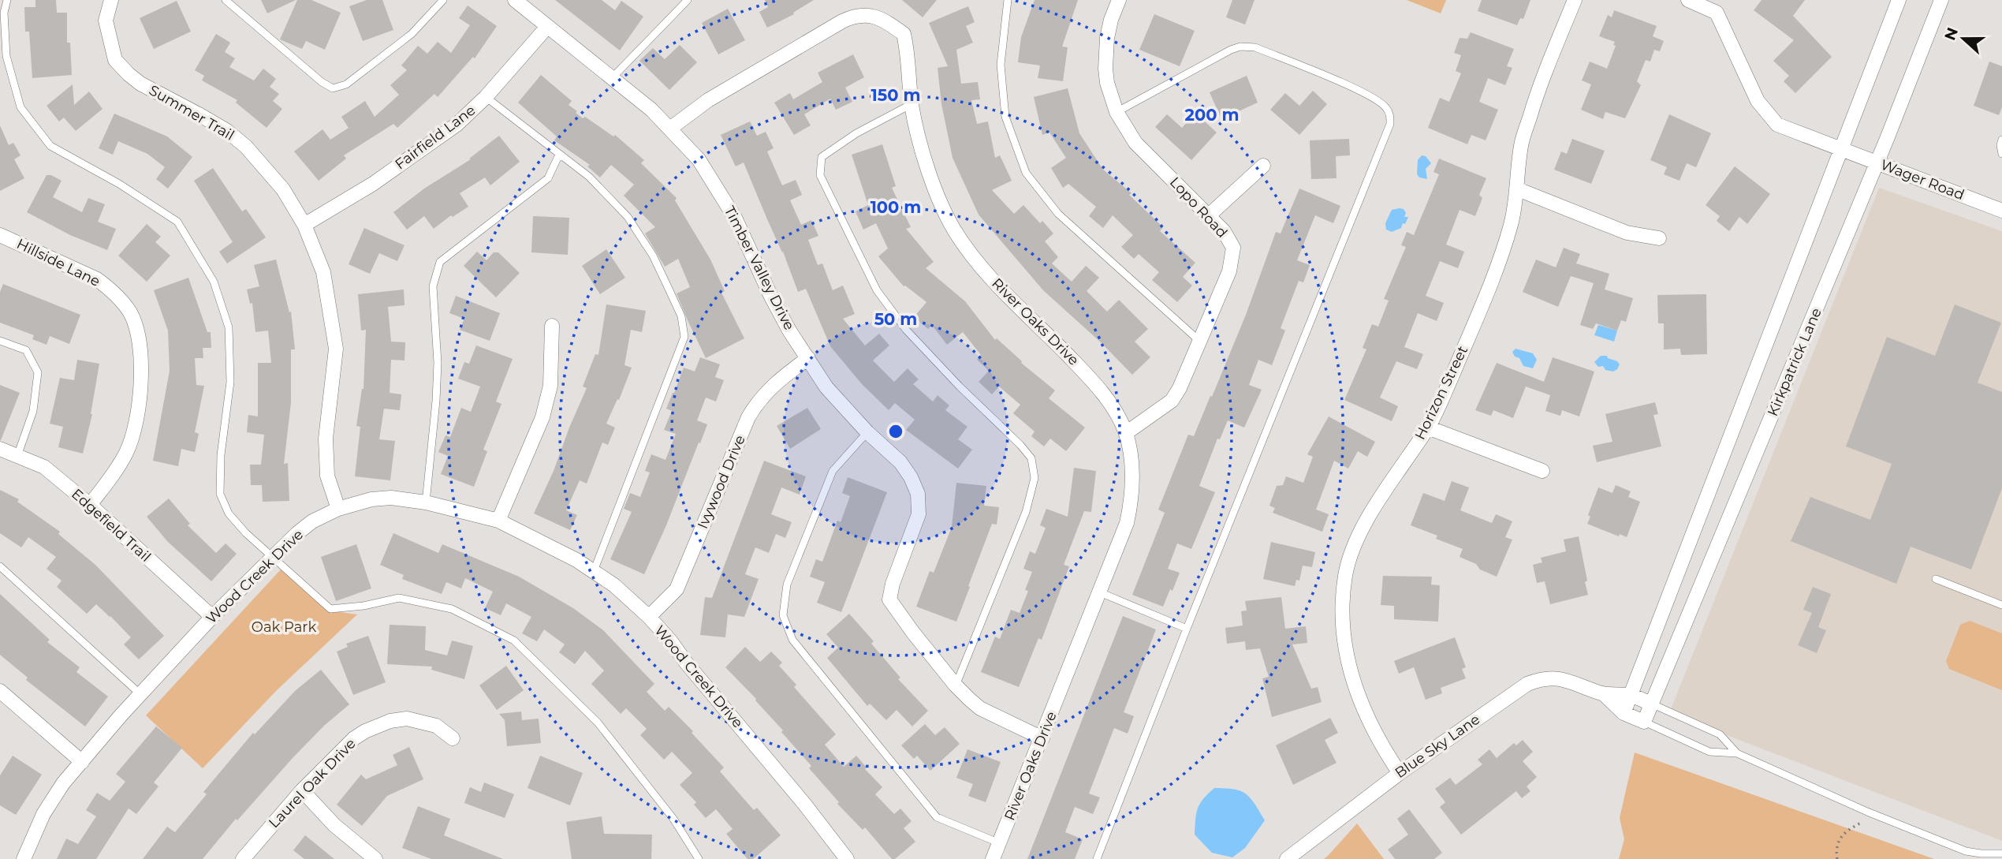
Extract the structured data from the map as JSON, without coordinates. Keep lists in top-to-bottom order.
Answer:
{
  "streets": {
    "street": [
      "Summer Trail",
      "Fairfield Lane",
      "Wager Road",
      "Lopo Road",
      "Hillside Lane",
      "Timber Valley Drive",
      "River Oaks Drive",
      "Kirkpatrick Lane",
      "Horizon Street",
      "Ivywood Drive",
      "Edgefield Trail",
      "Wood Creek Drive",
      "Blue Sky Lane",
      "Laurel Oak Drive"
    ]
  },
  "crossings": [
    ["Summer Trail", "Fairfield Lane"],
    ["Summer Trail", "Wood Creek Drive"],
    ["Fairfield Lane", "Timber Valley Drive"],
    ["Wager Road", "Kirkpatrick Lane"],
    ["Lopo Road", "River Oaks Drive"],
    ["Hillside Lane", "Edgefield Trail"],
    ["Timber Valley Drive", "River Oaks Drive"],
    ["Timber Valley Drive", "Ivywood Drive"],
    ["Kirkpatrick Lane", "Blue Sky Lane"],
    ["Horizon Street", "Blue Sky Lane"],
    ["Ivywood Drive", "Wood Creek Drive"],
    ["Edgefield Trail", "Wood Creek Drive"]
  ],
  "parks": ["Oak Park"],
  "north": "left",
  "rings": [
    "150 m",
    "200 m",
    "100 m",
    "50 m"
  ]
}
